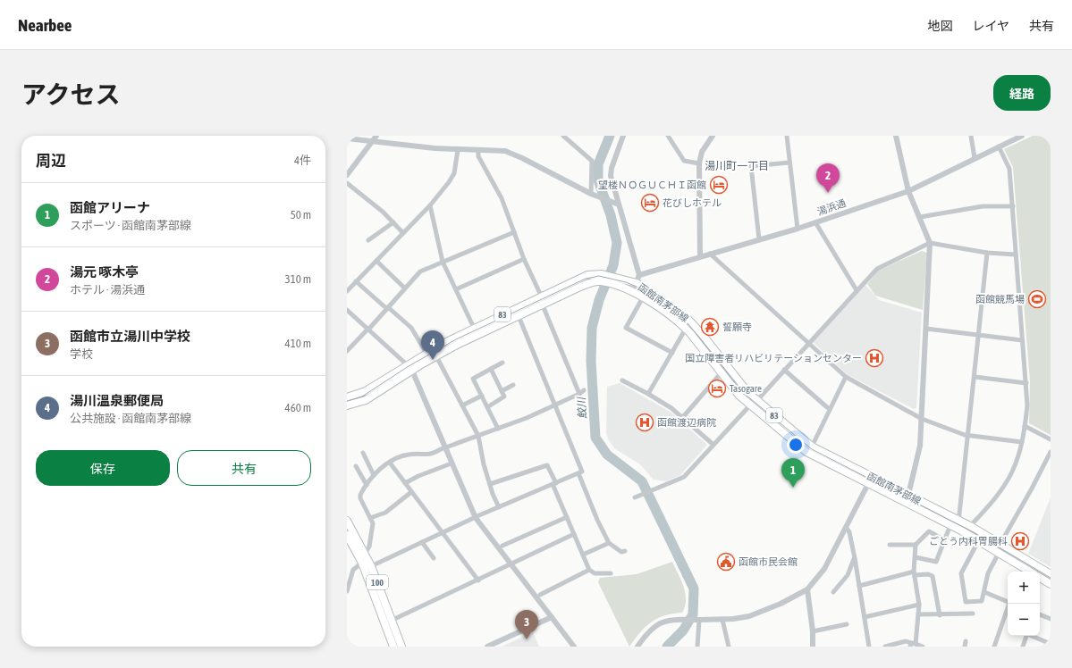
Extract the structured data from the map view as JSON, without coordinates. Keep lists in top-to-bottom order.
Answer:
{
  "streets": {
    "main road": ["函館南茅部線", "83", "100"],
    "street": ["湯浜通"]
  },
  "crossings": [
    ["函館南茅部線", "83"]
  ],
  "districts": ["湯川町一丁目"],
  "water": ["鮫川"],
  "places": {
    "hotel": ["望楼ＮＯＧＵＣＨＩ函館", "花びしホテル", "Tasogare"],
    "sports": ["函館競馬場"],
    "temple": ["誓願寺"],
    "hospital": ["国立障害者リハビリテーションセンター", "函館渡辺病院", "ごとう内科胃腸科"],
    "public building": ["函館市民会館"]
  },
  "page": {
    "header": "Nearbee",
    "nav": ["地図", "レイヤ", "共有"],
    "title": "アクセス",
    "buttons": [
      "経路",
      ["保存", "共有"]
    ],
    "heading": ["周辺", "4件"],
    "pins": [
      "2",
      "4",
      "1",
      "3"
    ],
    "list": [
      {
        "mark": "1",
        "name": "函館アリーナ",
        "note": "スポーツ · 函館南茅部線",
        "value": "50 m"
      },
      {
        "mark": "2",
        "name": "湯元 啄木亭",
        "note": "ホテル · 湯浜通",
        "value": "310 m"
      },
      {
        "mark": "3",
        "name": "函館市立湯川中学校",
        "note": "学校",
        "value": "410 m"
      },
      {
        "mark": "4",
        "name": "湯川溫泉郵便局",
        "note": "公共施設 · 函館南茅部線",
        "value": "460 m"
      }
    ],
    "map_buttons": ["+", "−"]
  }
}
